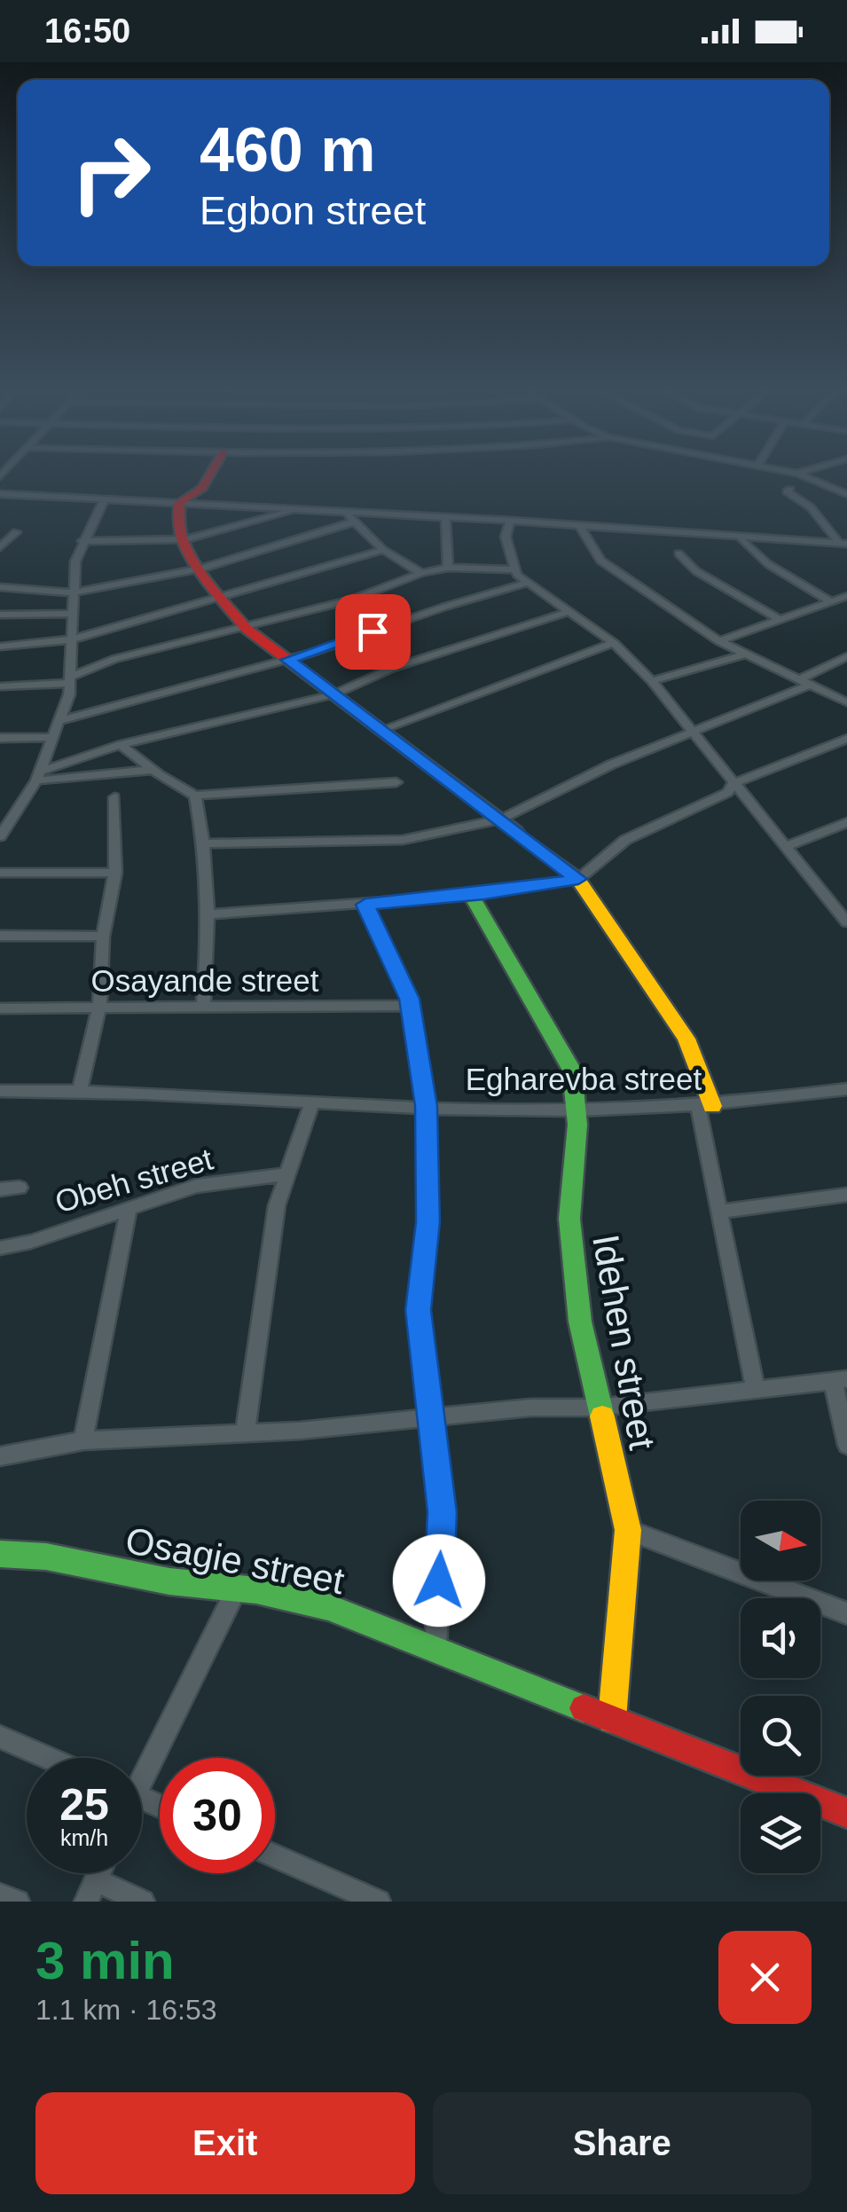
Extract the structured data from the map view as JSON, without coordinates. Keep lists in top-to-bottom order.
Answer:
{
  "streets": {
    "street": [
      "Osayande street",
      "Egharevba street",
      "Obeh street",
      "Idehen street",
      "Osagie street"
    ]
  },
  "crossings": [
    ["Egharevba street", "Idehen street"],
    ["Idehen street", "Osagie street"]
  ],
  "north": "right",
  "page": {
    "status": "16:50",
    "turn": ["460 m", "Egbon street"],
    "speed": "25 km/h",
    "limit": "30",
    "heading": ["3 min", "1.1 km · 16:53"],
    "buttons": ["Exit", "Share"]
  }
}
